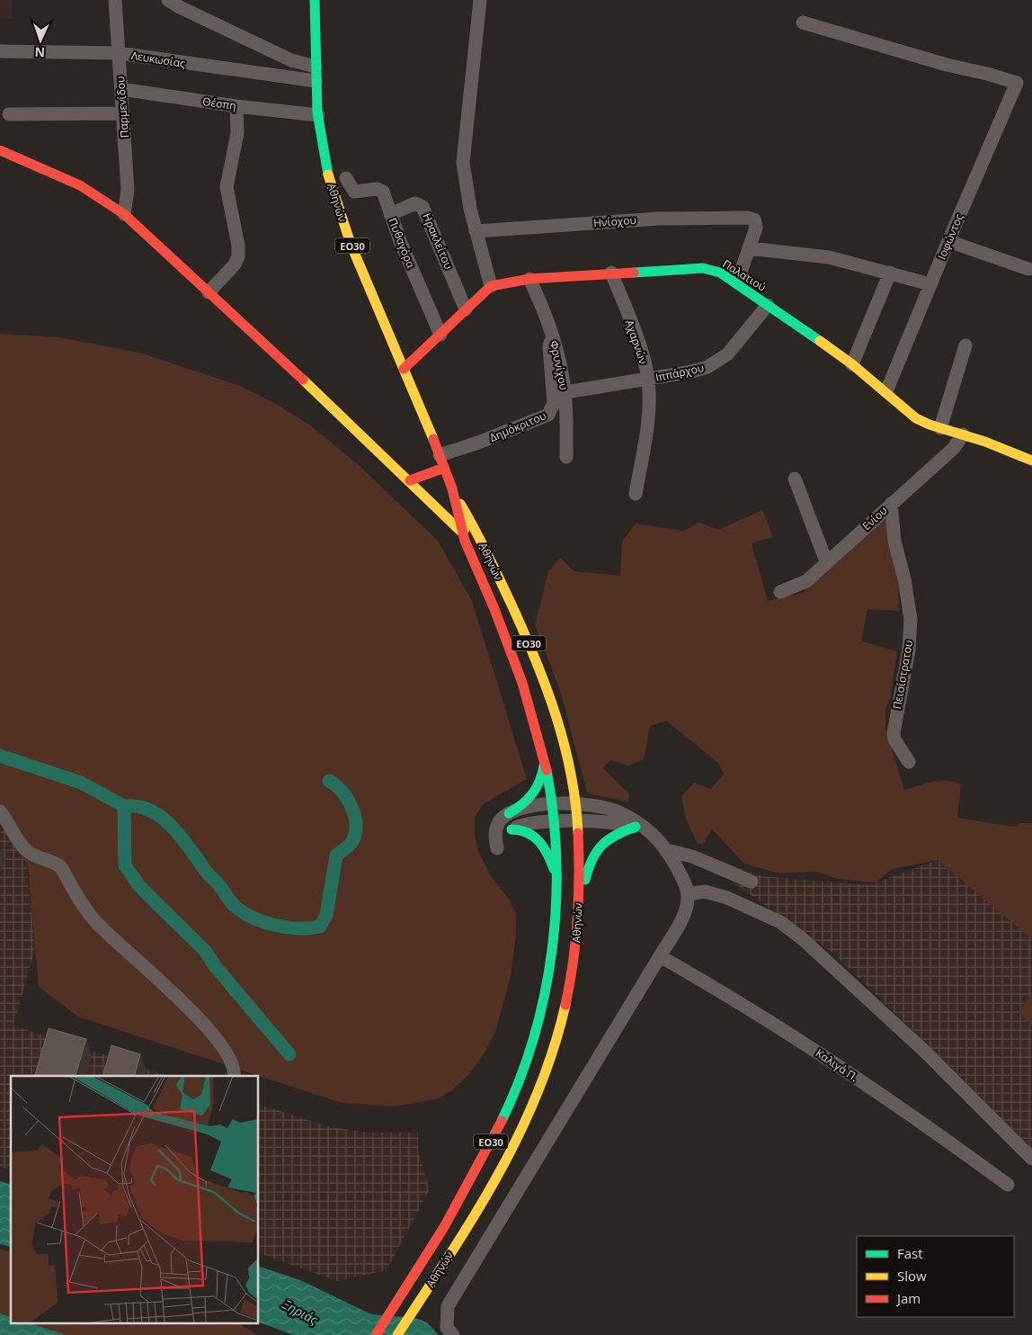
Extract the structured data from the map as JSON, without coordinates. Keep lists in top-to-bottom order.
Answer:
{
  "streets": {
    "main road": ["Αθηνών", "ΕΟ30", "Παλατιού"],
    "street": [
      "Λευκωσίας",
      "Θέσπη",
      "Παρμενίδου",
      "Ηνίοχου",
      "Ιοφώντος",
      "Ηρακλείτου",
      "Πυθαγόρα",
      "Αχαρνών",
      "Φρυνίχου",
      "Ιππάρχου",
      "Δημόκριτου",
      "Ενίου",
      "Πεισίστρατου",
      "Καλιγά Π."
    ]
  },
  "crossings": [
    ["Λευκωσίας", "Παρμενίδου"],
    ["Λευκωσίας", "Αθηνών"],
    ["Θέσπη", "Παρμενίδου"],
    ["Θέσπη", "Αθηνών"],
    ["Αθηνών", "Δημόκριτου"],
    ["Ιοφώντος", "Παλατιού"],
    ["Ηρακλείτου", "Πυθαγόρα"],
    ["Παλατιού", "Αχαρνών"],
    ["Παλατιού", "Φρυνίχου"],
    ["Παλατιού", "Ιππάρχου"],
    ["Παλατιού", "Ενίου"],
    ["Αχαρνών", "Ιππάρχου"],
    ["Φρυνίχου", "Ιππάρχου"],
    ["Φρυνίχου", "Δημόκριτου"],
    ["Ενίου", "Πεισίστρατου"]
  ],
  "water": ["Ξηριάς"],
  "legend": ["Fast", "Slow", "Jam"],
  "north": "bottom"
}
